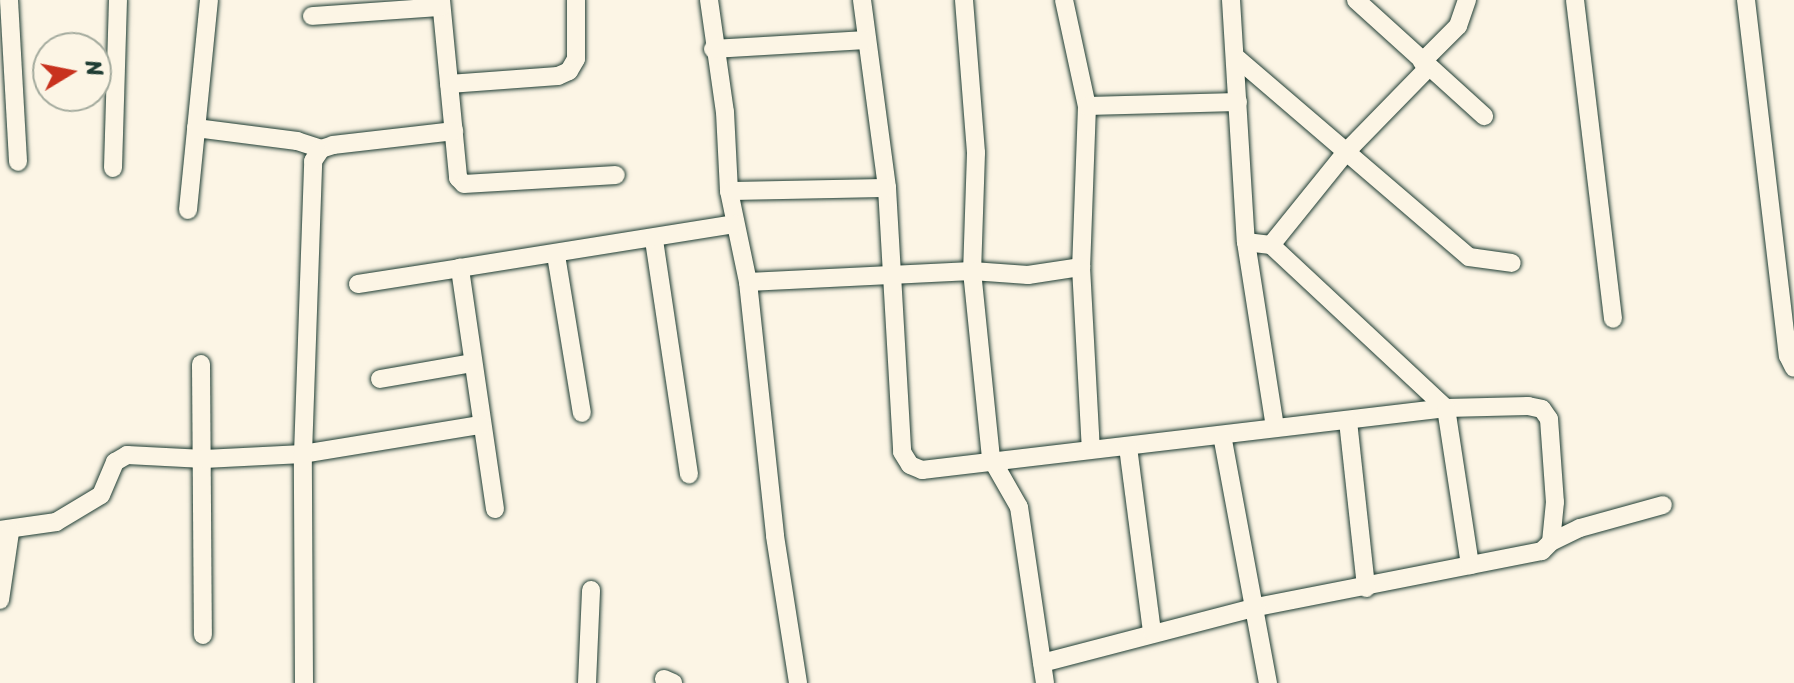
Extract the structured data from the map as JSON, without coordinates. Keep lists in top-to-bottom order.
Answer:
{
  "north": "right"
}
